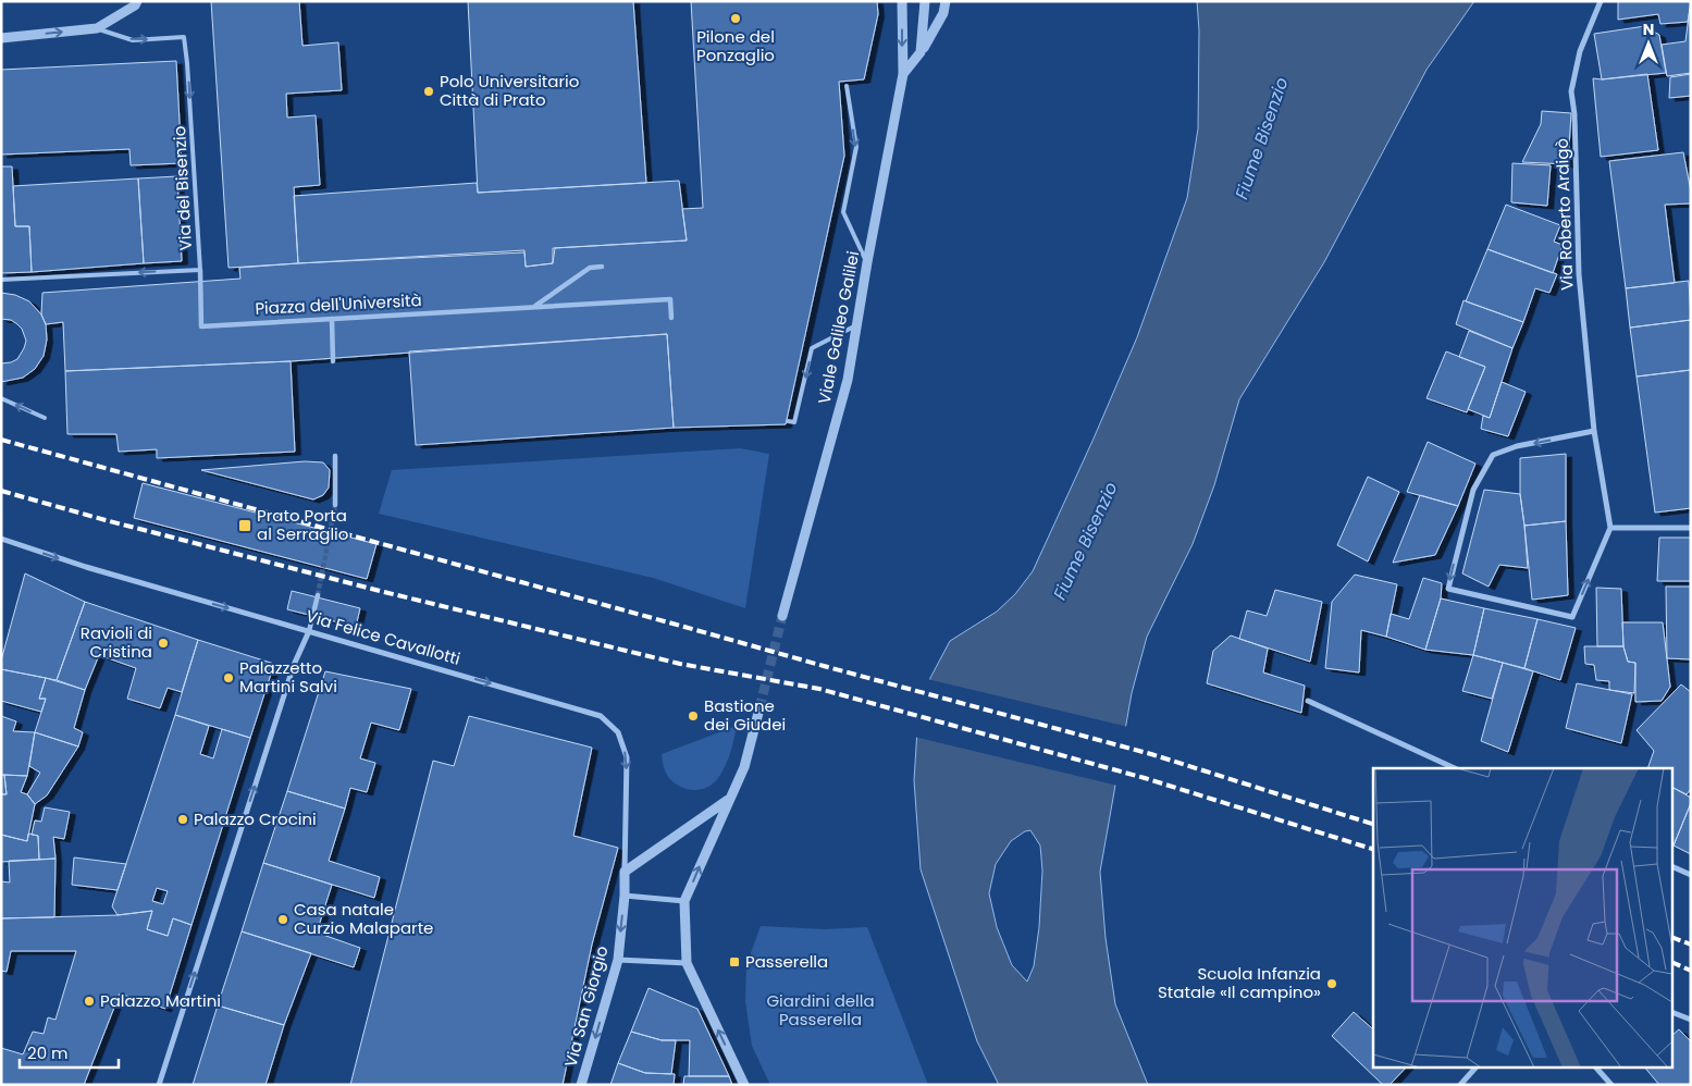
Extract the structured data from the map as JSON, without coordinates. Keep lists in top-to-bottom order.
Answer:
{
  "streets": {
    "street": [
      "Via Roberto Ardigò",
      "Piazza dell'Università",
      "Viale Galileo Galilei",
      "Via Felice Cavallotti",
      "Via San Giorgio"
    ],
    "lane": ["Via del Bisenzio"]
  },
  "crossings": [
    ["Via del Bisenzio", "Piazza dell'Università"],
    ["Via Felice Cavallotti", "Via San Giorgio"]
  ],
  "one_way": ["Via Felice Cavallotti"],
  "water": ["Fiume Bisenzio"],
  "parks": ["Giardini della Passerella"],
  "places": {
    "other": [
      "Pilone del Ponzaglio",
      "Polo Universitario Città di Prato",
      "Ravioli di Cristina",
      "Palazzetto Martini Salvi",
      "Bastione dei Giudei",
      "Palazzo Crocini",
      "Casa natale Curzio Malaparte",
      "Scuola Infanzia Statale «Il campino»",
      "Palazzo Martini"
    ],
    "transit": ["Prato Porta al Serraglio", "Passerella"]
  },
  "scale_bar": "20 m",
  "north": "top"
}
